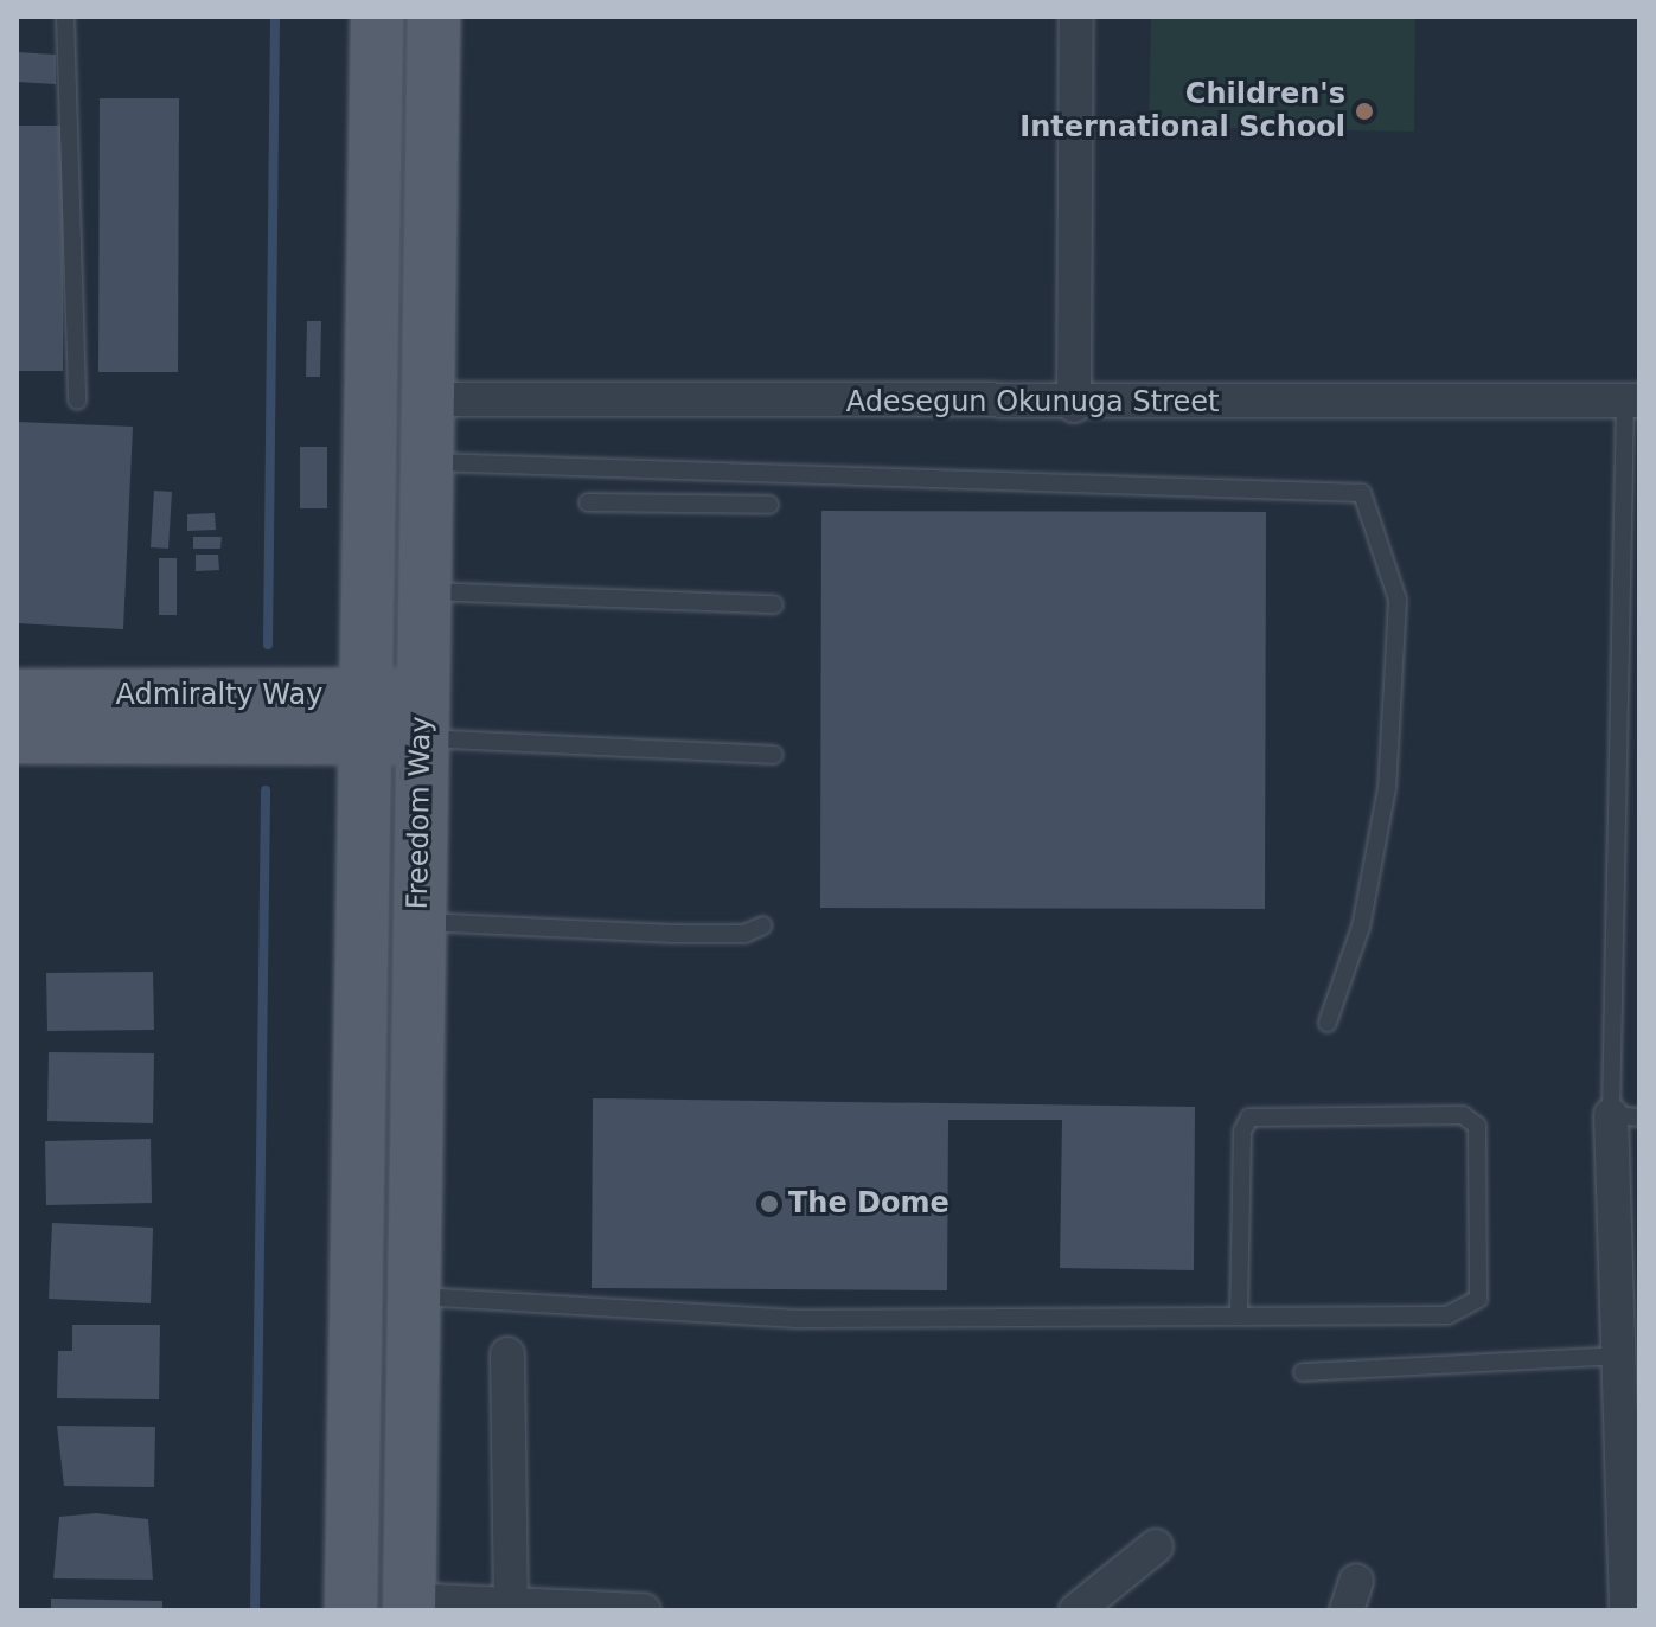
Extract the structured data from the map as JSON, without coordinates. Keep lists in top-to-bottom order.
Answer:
{
  "streets": {
    "main road": ["Admiralty Way", "Freedom Way"],
    "street": ["Adesegun Okunuga Street"]
  },
  "crossings": [
    ["Adesegun Okunuga Street", "Freedom Way"],
    ["Admiralty Way", "Freedom Way"]
  ],
  "places": ["Children's International School", "The Dome"]
}
